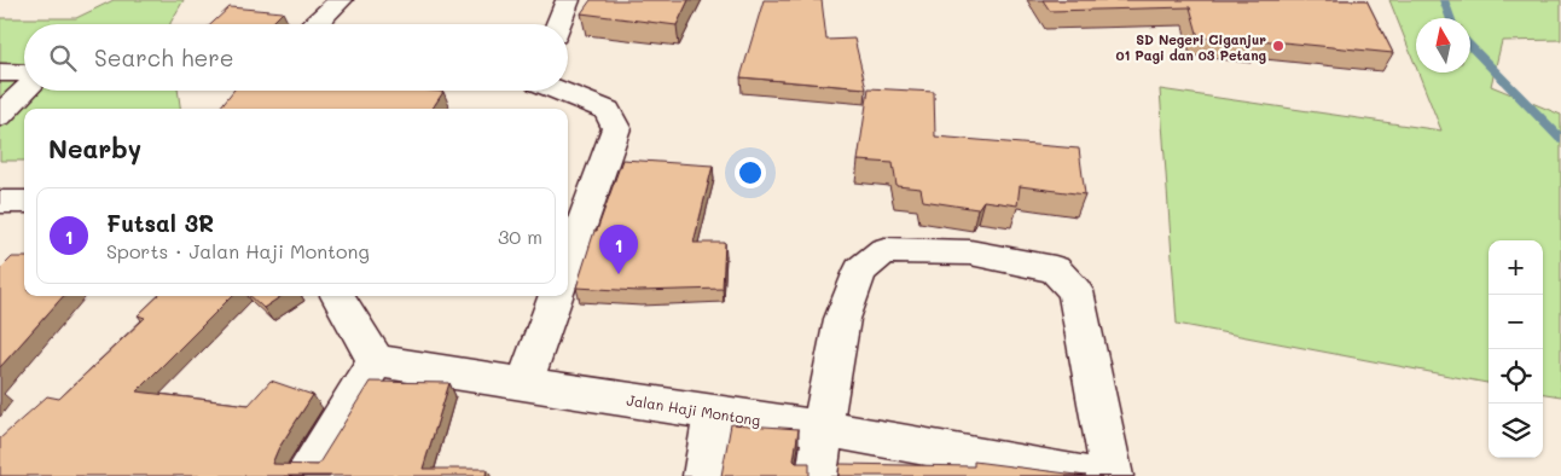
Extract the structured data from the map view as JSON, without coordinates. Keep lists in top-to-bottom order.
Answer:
{
  "streets": {
    "street": ["Jalan Haji Montong"]
  },
  "places": ["SD Negeri Ciganjur 01 Pagi dan 03 Petang"],
  "north": "top",
  "page": {
    "search": "Search here",
    "heading": "Nearby",
    "list": [
      {
        "mark": "1",
        "name": "Futsal 3R",
        "note": "Sports · Jalan Haji Montong",
        "value": "30 m"
      }
    ],
    "pins": "1",
    "map_buttons": ["+", "−"]
  }
}
